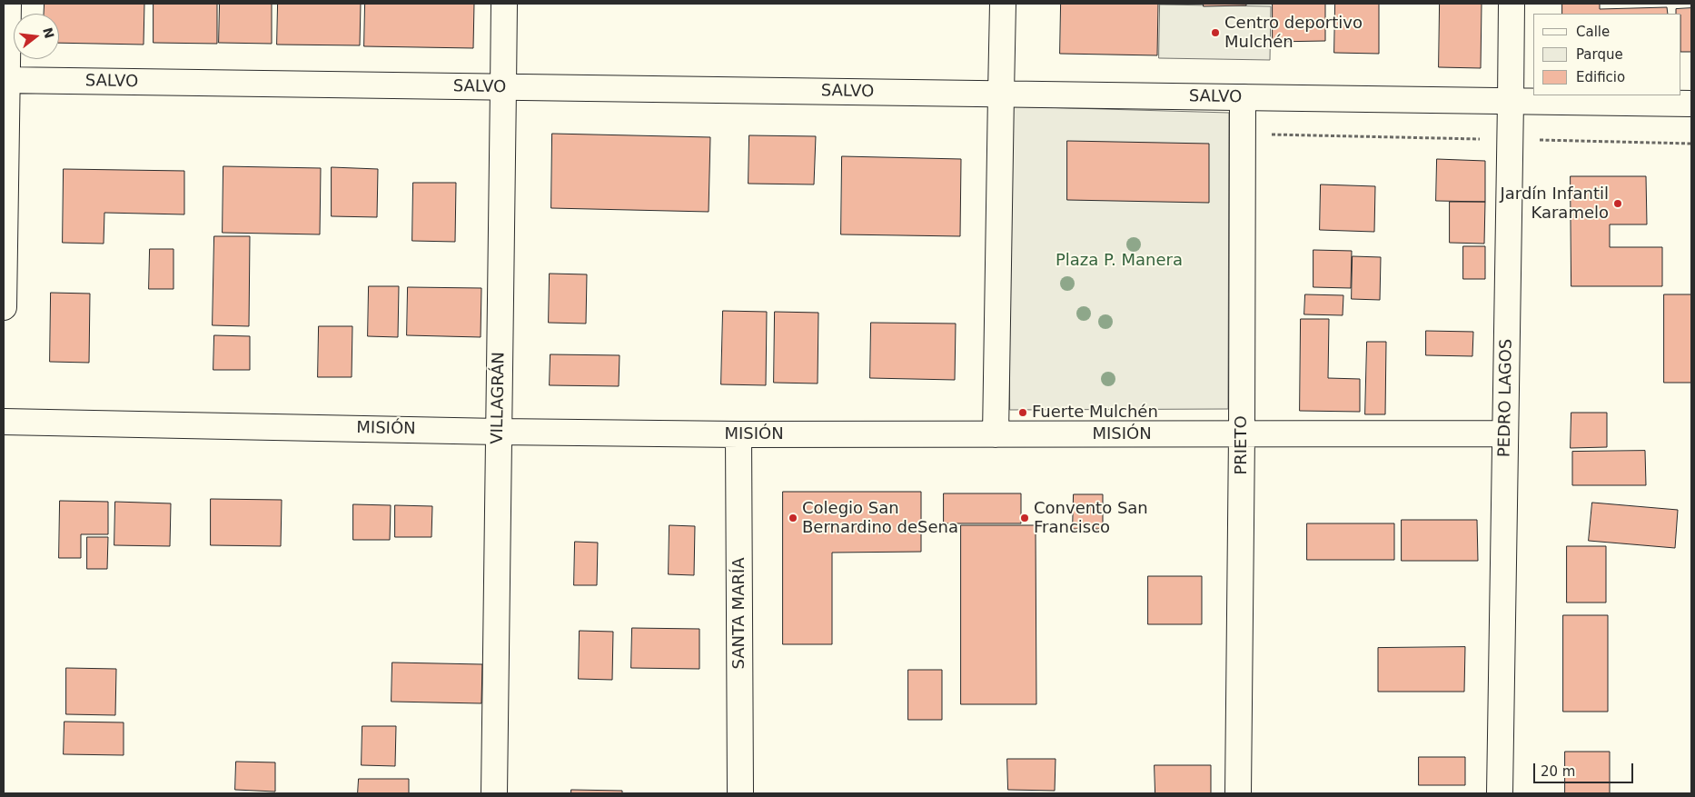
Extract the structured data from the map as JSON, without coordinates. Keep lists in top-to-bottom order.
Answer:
{
  "streets": {
    "street": [
      "SALVO",
      "VILLAGRÁN",
      "PEDRO LAGOS",
      "MISIÓN",
      "PRIETO",
      "SANTA MARÍA"
    ]
  },
  "crossings": [
    ["SALVO", "VILLAGRÁN"],
    ["SALVO", "PEDRO LAGOS"],
    ["SALVO", "PRIETO"],
    ["VILLAGRÁN", "MISIÓN"],
    ["PEDRO LAGOS", "MISIÓN"],
    ["MISIÓN", "PRIETO"],
    ["MISIÓN", "SANTA MARÍA"]
  ],
  "parks": ["Plaza P. Manera"],
  "places": [
    "Centro deportivo Mulchén",
    "Jardín Infantil Karamelo",
    "Fuerte Mulchén",
    "Colegio San Bernardino deSena",
    "Convento San Francisco"
  ],
  "legend": ["Calle", "Parque", "Edificio"],
  "scale_bar": "20 m",
  "north": "right"
}
